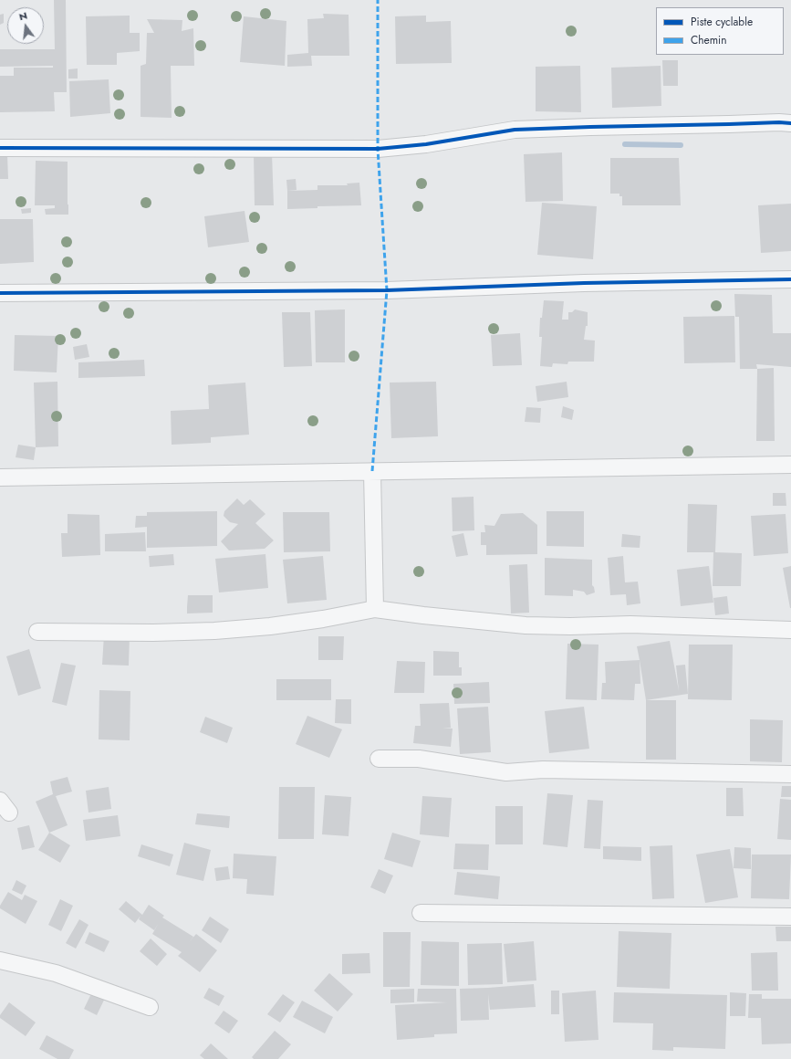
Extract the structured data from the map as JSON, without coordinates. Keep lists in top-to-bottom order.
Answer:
{
  "legend": ["Piste cyclable", "Chemin"],
  "north": "top"
}
